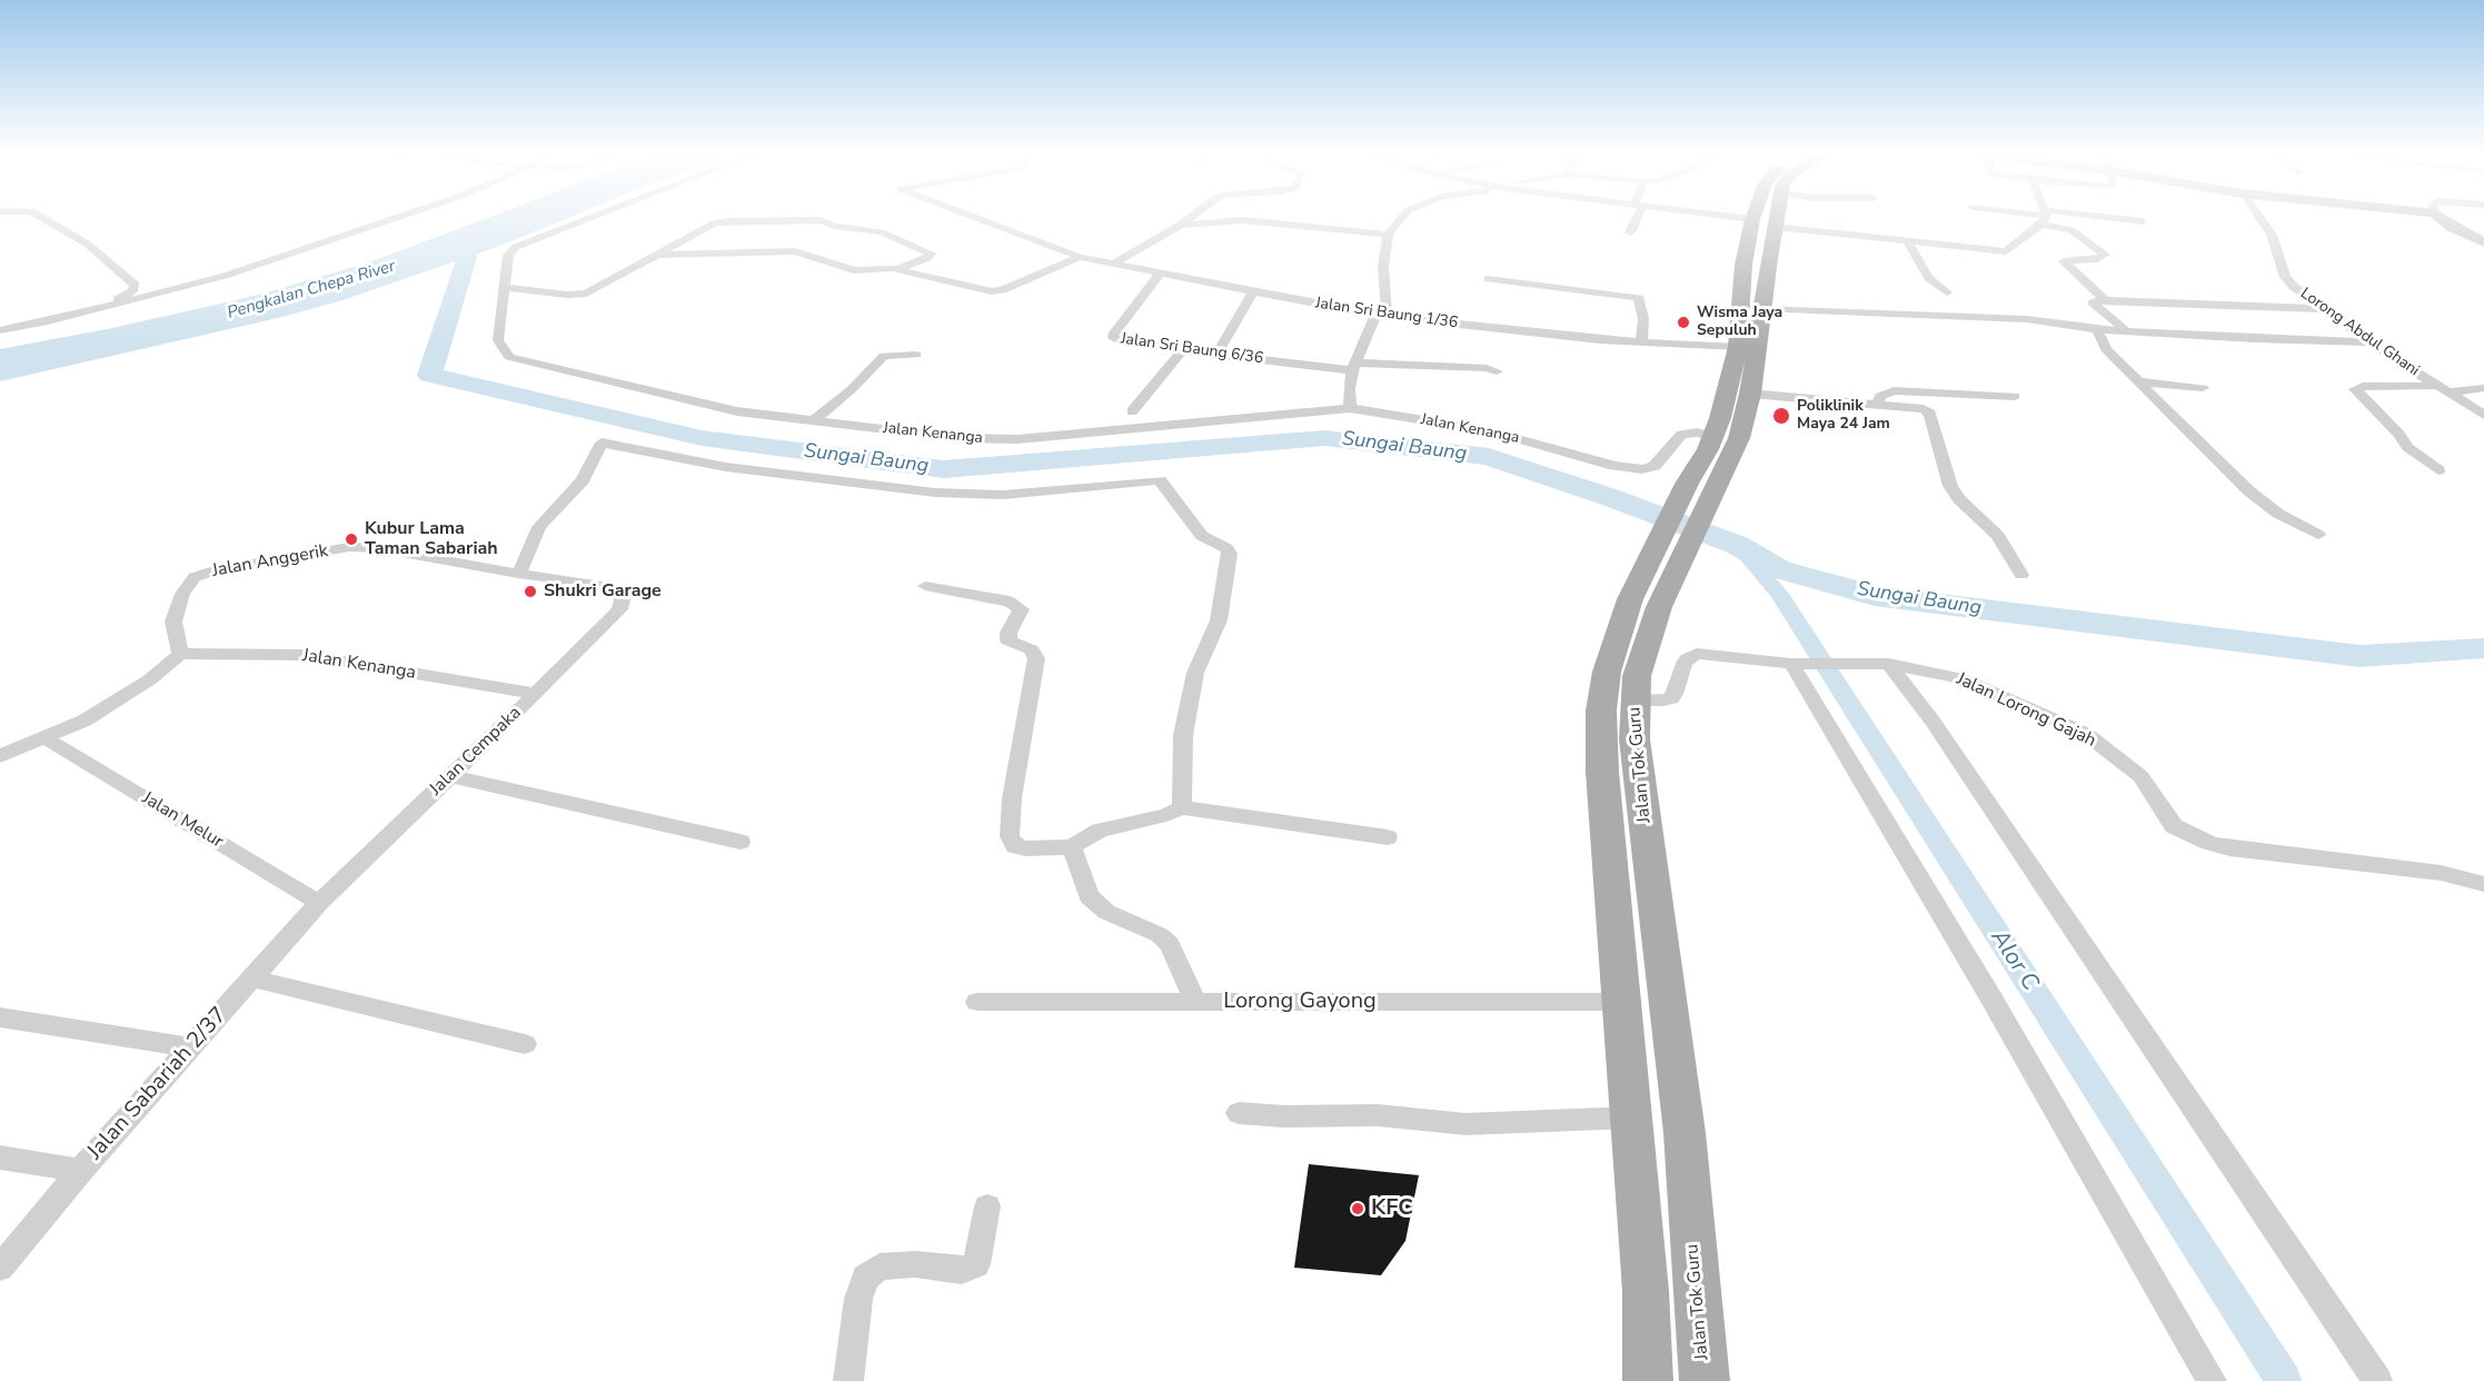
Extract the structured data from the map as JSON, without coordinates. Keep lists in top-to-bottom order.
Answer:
{
  "streets": {
    "main road": ["Jalan Tok Guru"],
    "street": [
      "Jalan Sri Baung 1/36",
      "Lorong Abdul Ghani",
      "Jalan Sri Baung 6/36",
      "Jalan Kenanga",
      "Jalan Anggerik",
      "Jalan Lorong Gajah",
      "Jalan Cempaka",
      "Jalan Melur",
      "Lorong Gayong",
      "Jalan Sabariah 2/37"
    ]
  },
  "crossings": [
    ["Jalan Sri Baung 1/36", "Jalan Sri Baung 6/36"],
    ["Jalan Sri Baung 1/36", "Jalan Tok Guru"],
    ["Jalan Kenanga", "Jalan Anggerik"],
    ["Jalan Kenanga", "Jalan Cempaka"],
    ["Jalan Kenanga", "Jalan Tok Guru"],
    ["Jalan Anggerik", "Jalan Cempaka"],
    ["Jalan Lorong Gajah", "Jalan Tok Guru"],
    ["Jalan Cempaka", "Jalan Melur"],
    ["Jalan Cempaka", "Jalan Sabariah 2/37"],
    ["Jalan Tok Guru", "Lorong Gayong"],
    ["Jalan Melur", "Jalan Sabariah 2/37"]
  ],
  "water": ["Pengkalan Chepa River", "Sungai Baung", "Alor C"],
  "places": [
    "Wisma Jaya Sepuluh",
    "Poliklinik Maya 24 Jam",
    "Kubur Lama Taman Sabariah",
    "Shukri Garage",
    "KFC"
  ]
}
